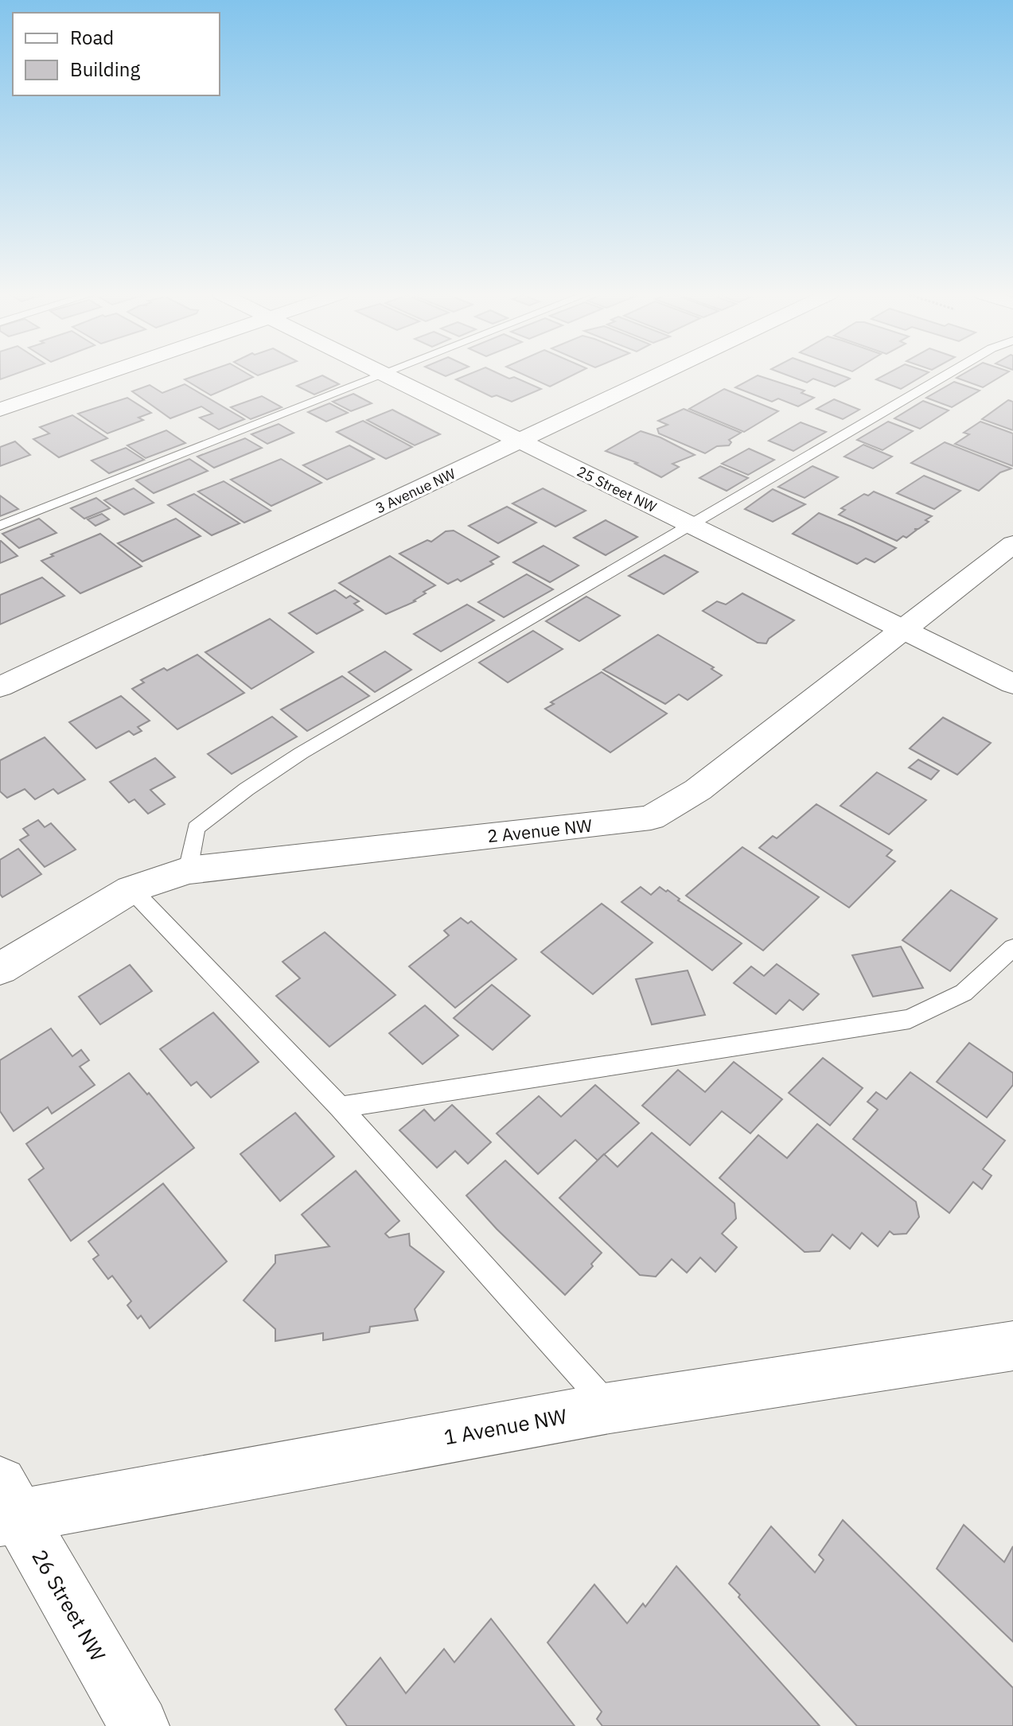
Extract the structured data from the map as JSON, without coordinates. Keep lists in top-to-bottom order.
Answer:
{
  "streets": {
    "main road": [
      "25 Street NW",
      "3 Avenue NW",
      "2 Avenue NW",
      "1 Avenue NW",
      "26 Street NW"
    ]
  },
  "crossings": [
    ["25 Street NW", "3 Avenue NW"],
    ["25 Street NW", "2 Avenue NW"],
    ["1 Avenue NW", "26 Street NW"]
  ],
  "legend": ["Road", "Building"]
}
